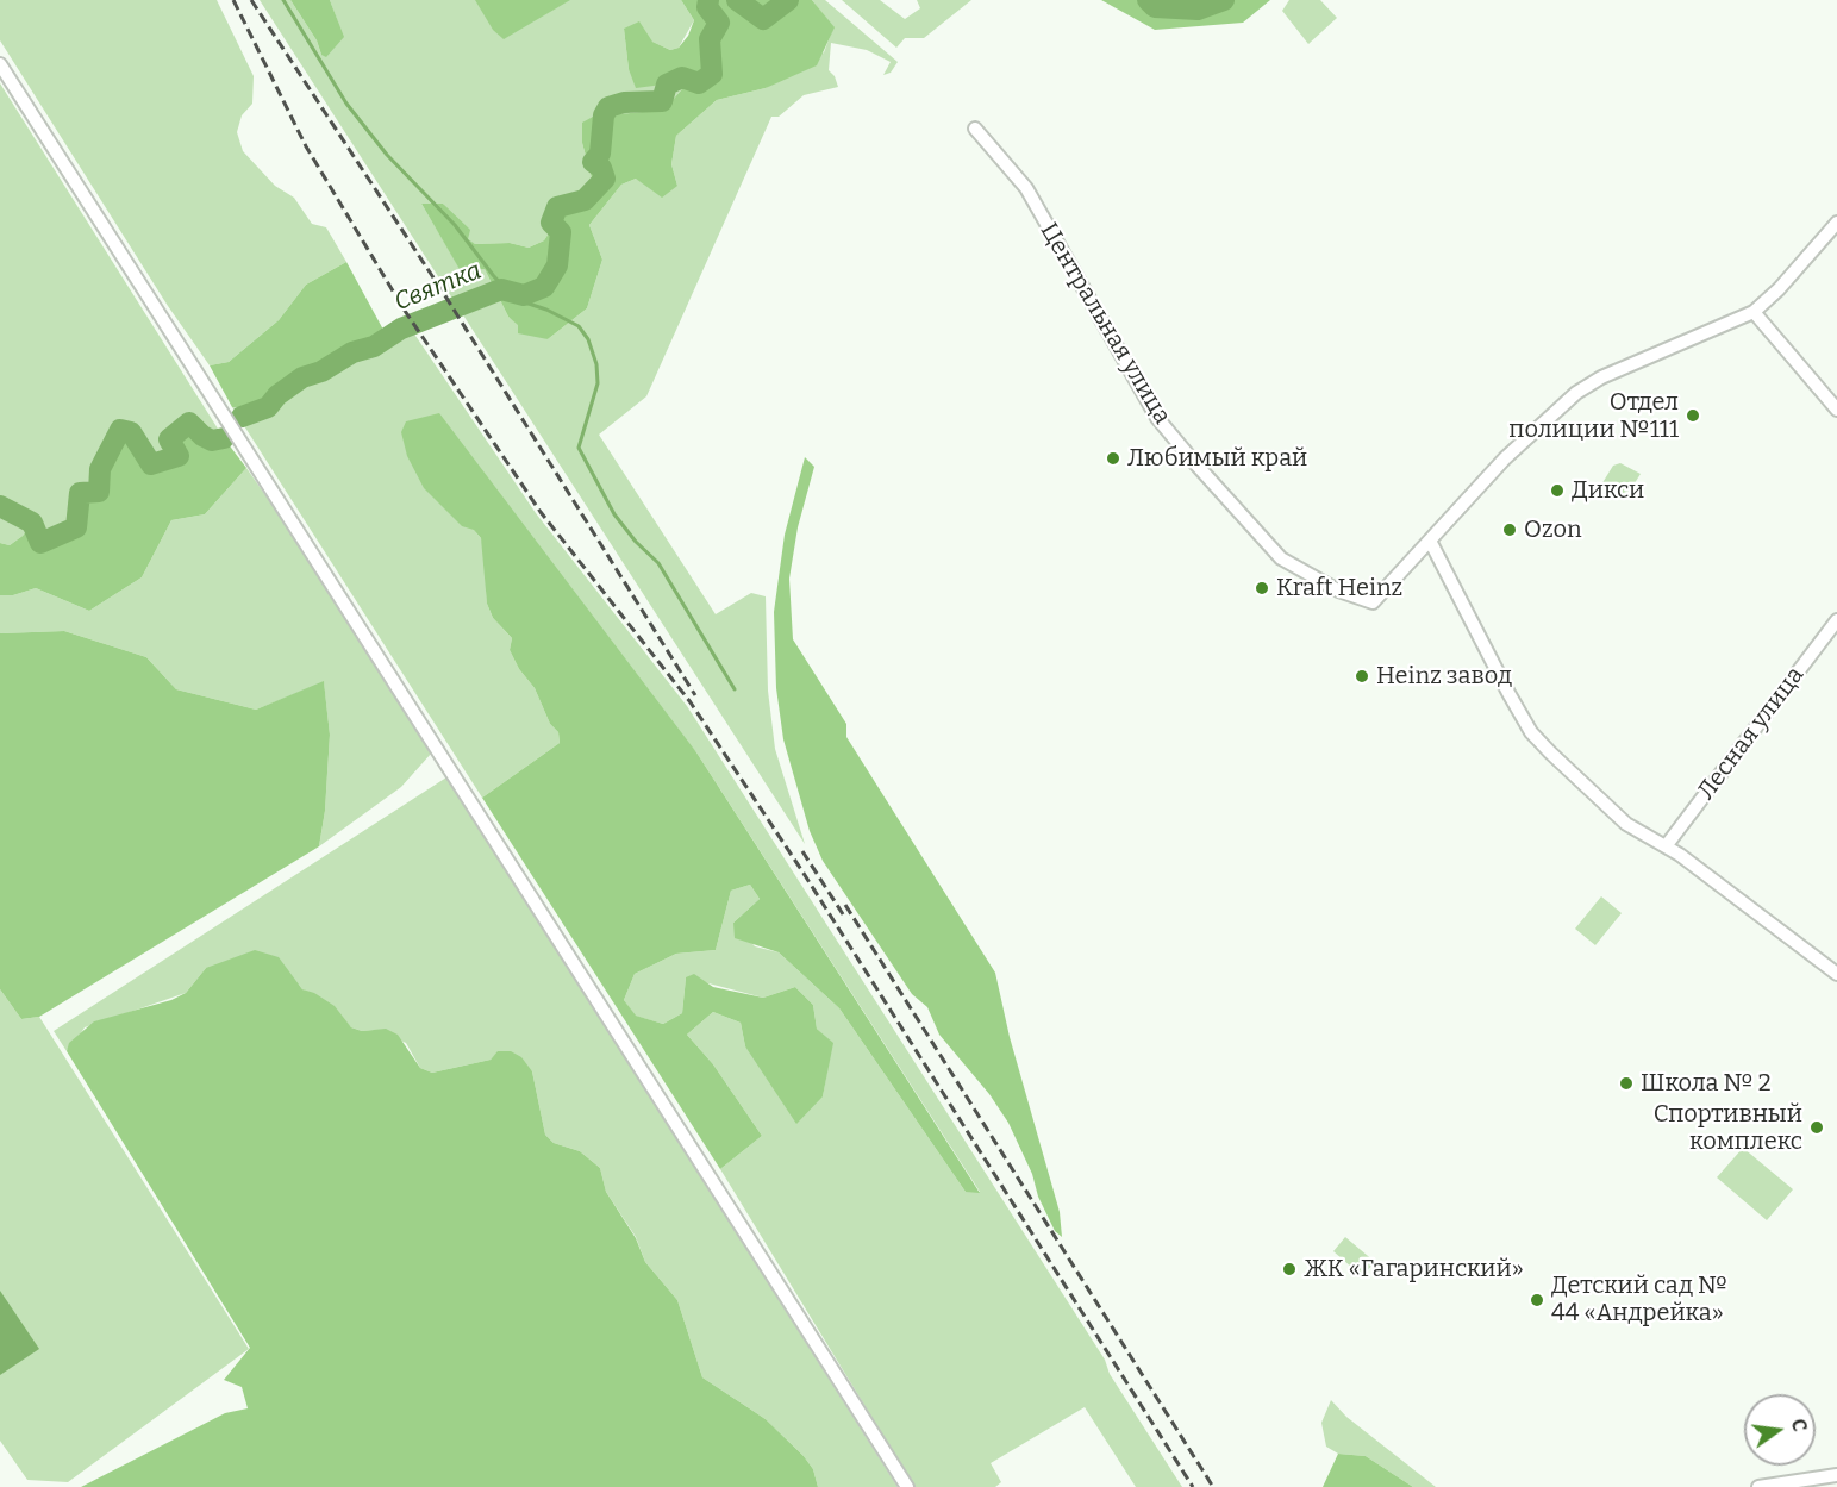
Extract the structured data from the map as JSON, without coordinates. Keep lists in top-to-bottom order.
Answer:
{
  "streets": {
    "street": ["Центральная улица", "Лесная улица"]
  },
  "water": ["Святка"],
  "places": [
    "Отдел полиции №111",
    "Любимый край",
    "Дикси",
    "Ozon",
    "Kraft Heinz",
    "Heinz завод",
    "Школа № 2",
    "Спортивный комплекс",
    "ЖК «Гагаринский»",
    "Детский сад № 44 «Андрейка»"
  ],
  "north": "right"
}
